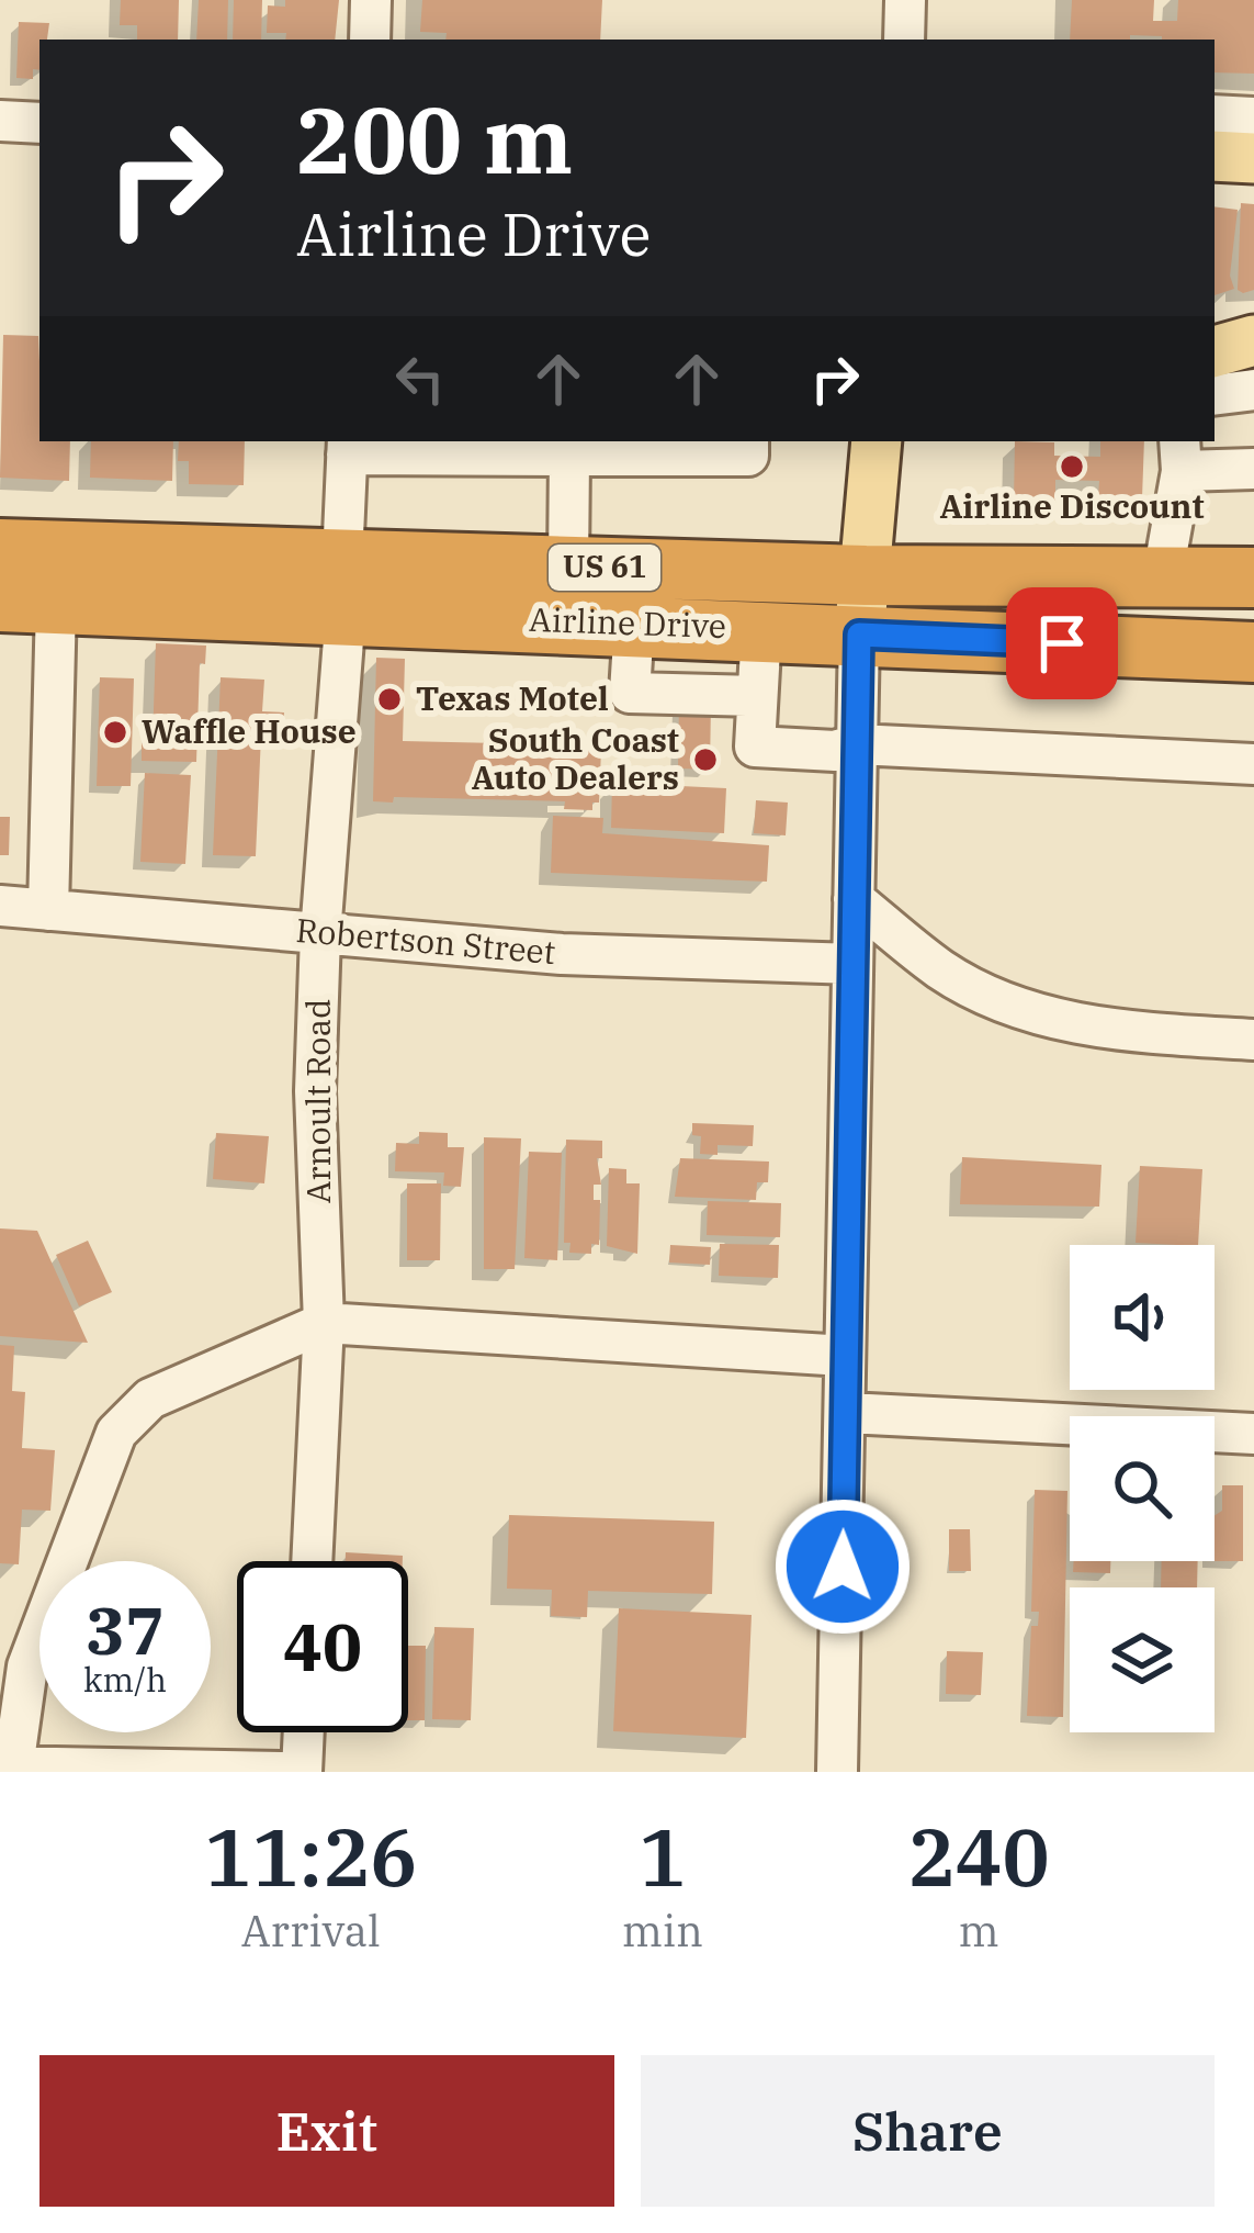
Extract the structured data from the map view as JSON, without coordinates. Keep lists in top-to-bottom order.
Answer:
{
  "streets": {
    "highway": ["US 61", "Airline Drive"],
    "street": ["Robertson Street", "Arnoult Road"]
  },
  "crossings": [
    ["Airline Drive", "Arnoult Road"],
    ["Robertson Street", "Arnoult Road"]
  ],
  "places": [
    "Airline Discount",
    "Texas Motel",
    "Waffle House",
    "South Coast Auto Dealers"
  ],
  "page": {
    "turn": ["200 m", "Airline Drive"],
    "speed": "37 km/h",
    "limit": "40",
    "eta": [
      "11:26",
      "Arrival",
      "1",
      "min",
      "240",
      "m"
    ],
    "buttons": ["Exit", "Share"]
  }
}
